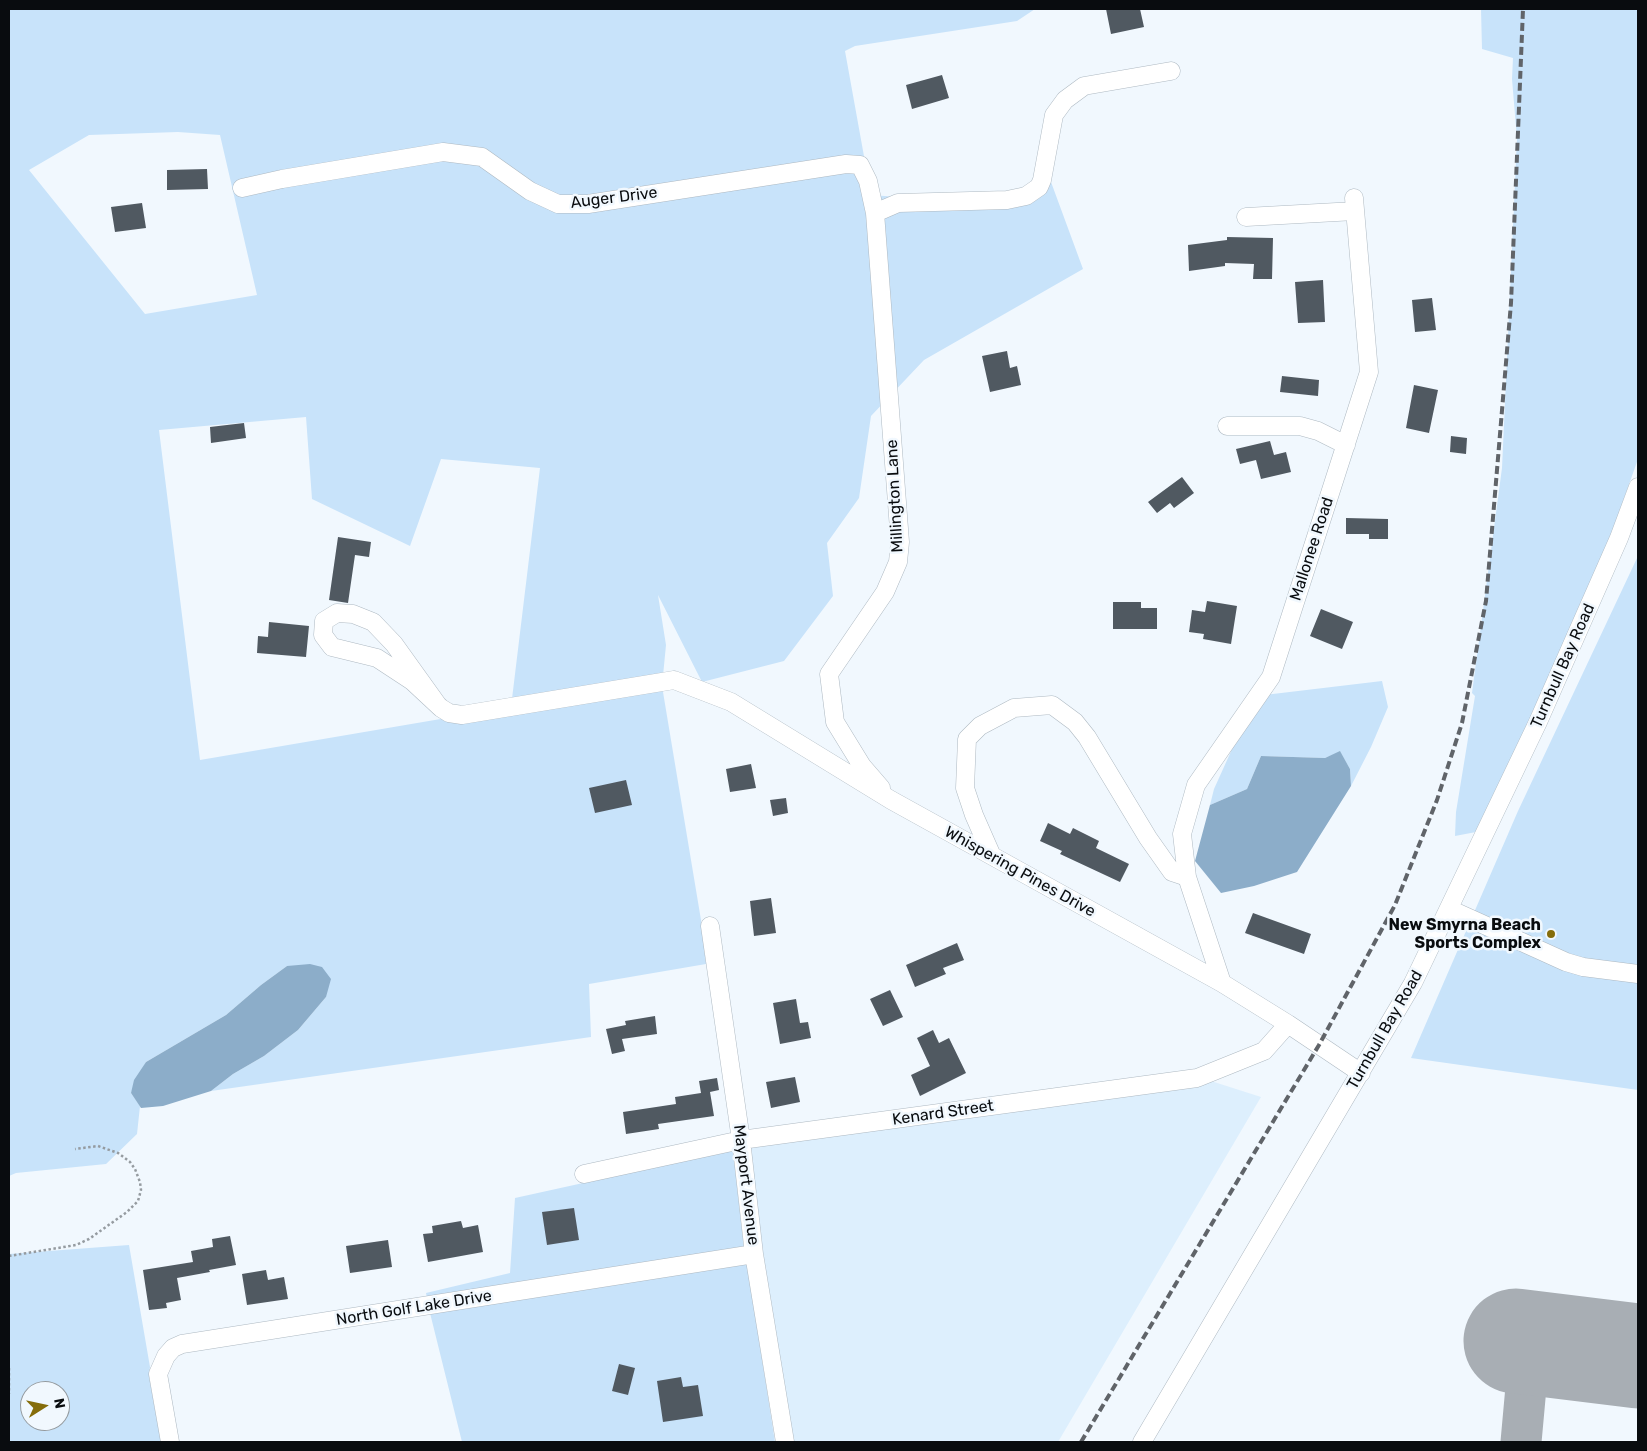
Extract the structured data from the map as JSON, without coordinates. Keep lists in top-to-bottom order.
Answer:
{
  "streets": {
    "street": [
      "Auger Drive",
      "Millington Lane",
      "Mallonee Road",
      "Turnbull Bay Road",
      "Whispering Pines Drive",
      "Kenard Street",
      "Mayport Avenue",
      "North Golf Lake Drive"
    ]
  },
  "crossings": [
    ["Auger Drive", "Millington Lane"],
    ["Millington Lane", "Whispering Pines Drive"],
    ["Mallonee Road", "Whispering Pines Drive"],
    ["Turnbull Bay Road", "Whispering Pines Drive"],
    ["Whispering Pines Drive", "Kenard Street"],
    ["Kenard Street", "Mayport Avenue"],
    ["Mayport Avenue", "North Golf Lake Drive"]
  ],
  "places": ["New Smyrna Beach Sports Complex"],
  "north": "right"
}
